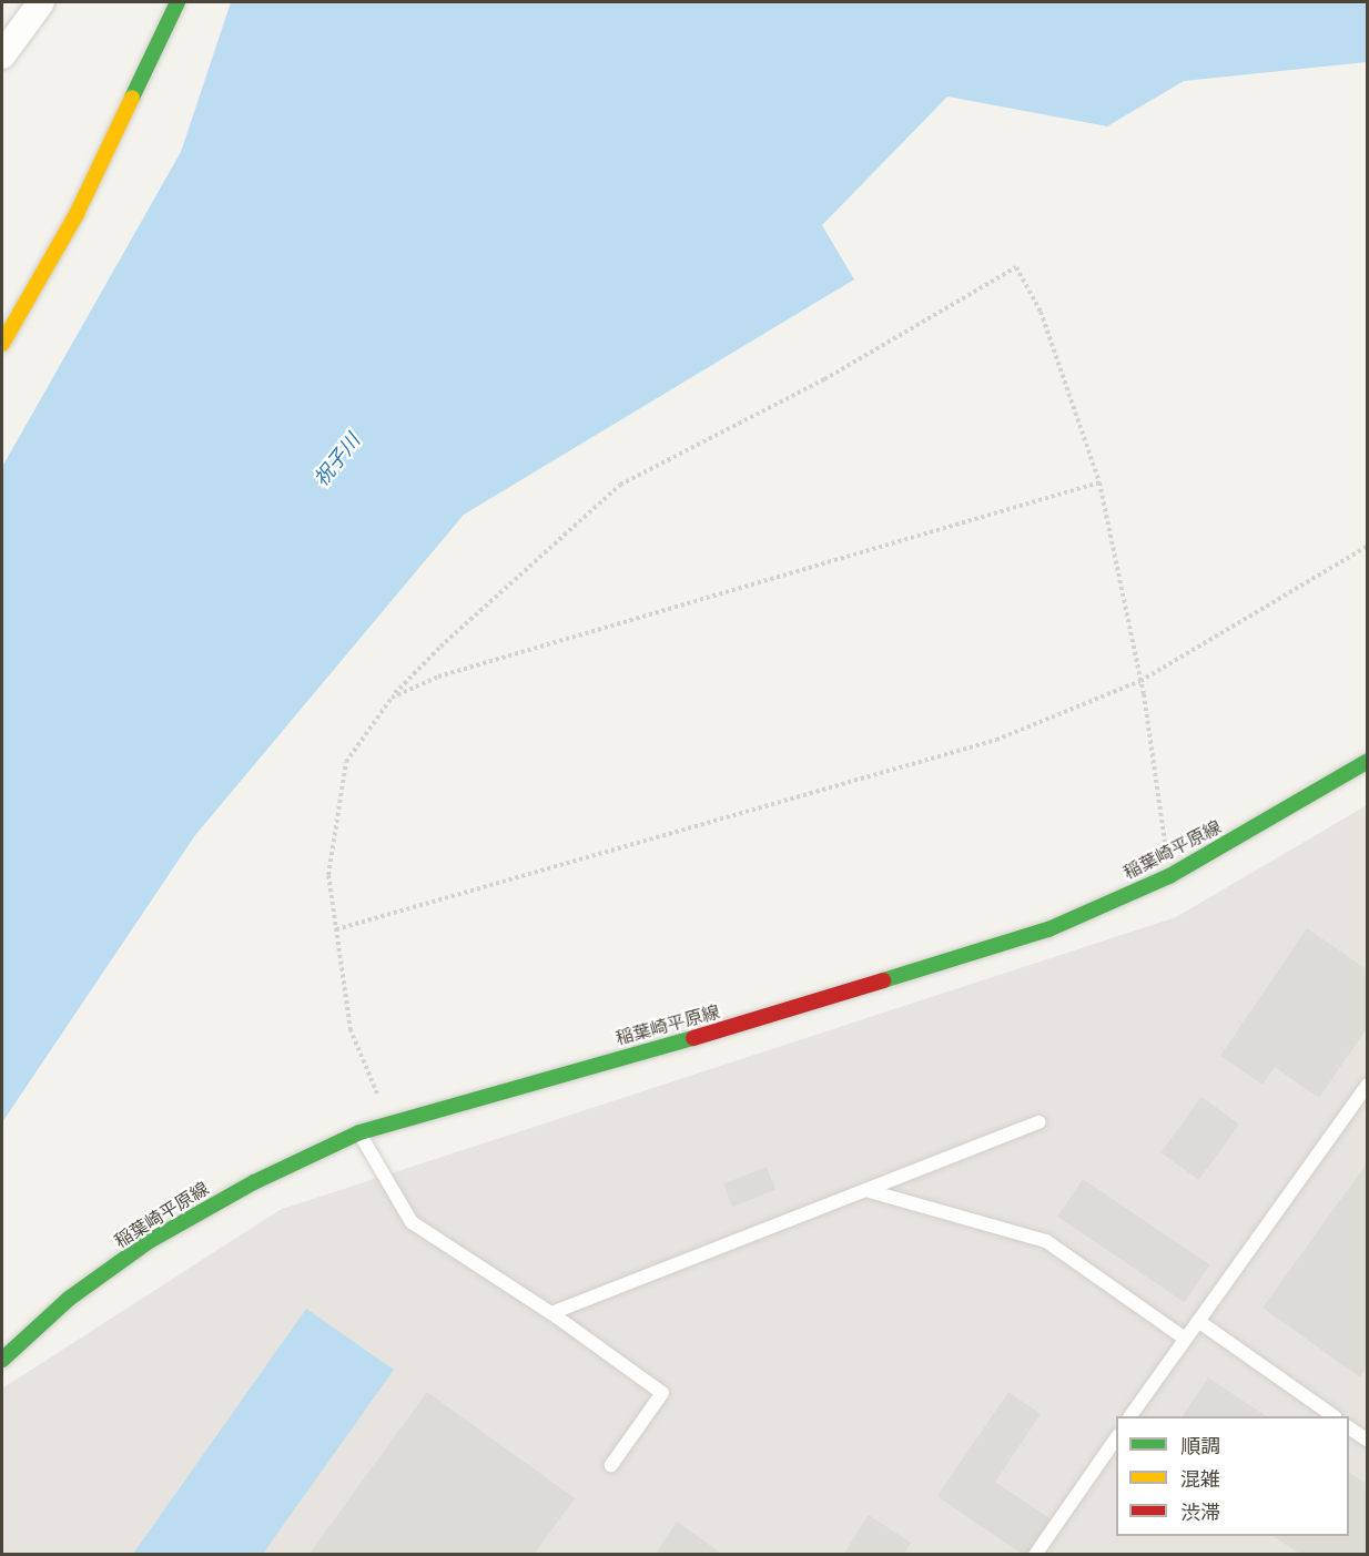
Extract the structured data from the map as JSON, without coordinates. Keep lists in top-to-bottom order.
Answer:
{
  "streets": {
    "main road": ["稲葉崎平原線"]
  },
  "water": ["祝子川"],
  "legend": ["順調", "混雑", "渋滞"]
}
